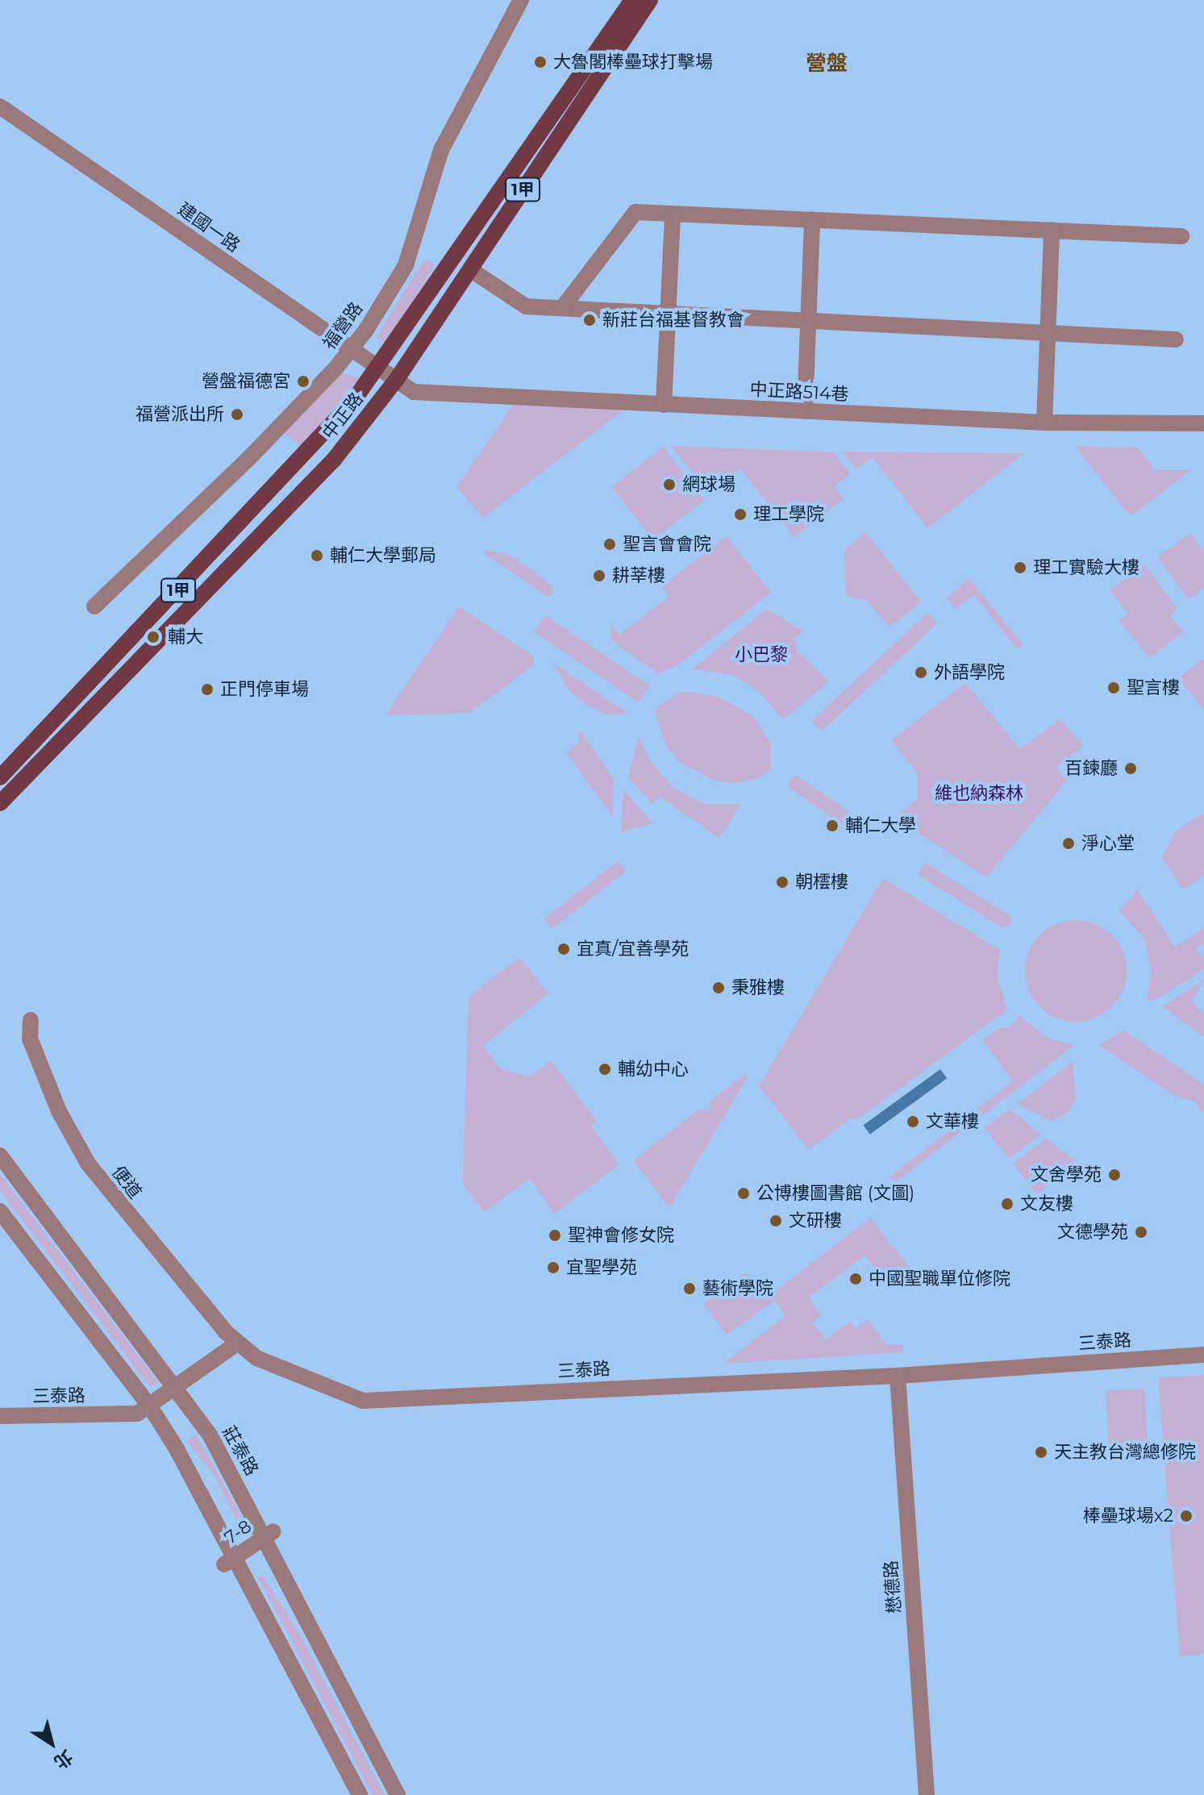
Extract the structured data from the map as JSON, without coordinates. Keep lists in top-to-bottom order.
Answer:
{
  "streets": {
    "main road": ["1甲", "中正路"],
    "street": [
      "建國一路",
      "福營路",
      "中正路514巷",
      "便道",
      "三泰路",
      "莊泰路",
      "7-8",
      "懋德路"
    ]
  },
  "crossings": [
    ["建國一路", "福營路"],
    ["建國一路", "中正路514巷"],
    ["建國一路", "中正路"],
    ["中正路514巷", "中正路"],
    ["便道", "三泰路"],
    ["三泰路", "莊泰路"],
    ["三泰路", "懋德路"],
    ["莊泰路", "7-8"]
  ],
  "districts": ["營盤"],
  "parks": ["小巴黎", "維也納森林"],
  "places": [
    "大魯閣棒壘球打擊場",
    "新莊台福基督教會",
    "營盤福德宮",
    "福營派出所",
    "網球場",
    "理工學院",
    "聖言會會院",
    "輔仁大學郵局",
    "理工實驗大樓",
    "耕莘樓",
    "輔大",
    "外語學院",
    "聖言樓",
    "正門停車場",
    "百鍊廳",
    "輔仁大學",
    "淨心堂",
    "朝橒樓",
    "宜真/宜善學苑",
    "秉雅樓",
    "輔幼中心",
    "文華樓",
    "文舍學苑",
    "公博樓圖書館 (文圖)",
    "文友樓",
    "文研樓",
    "文德學苑",
    "聖神會修女院",
    "宜聖學苑",
    "中國聖職單位修院",
    "藝術學院",
    "天主教台灣總修院",
    "棒壘球場x2"
  ],
  "north": "bottom right"
}
